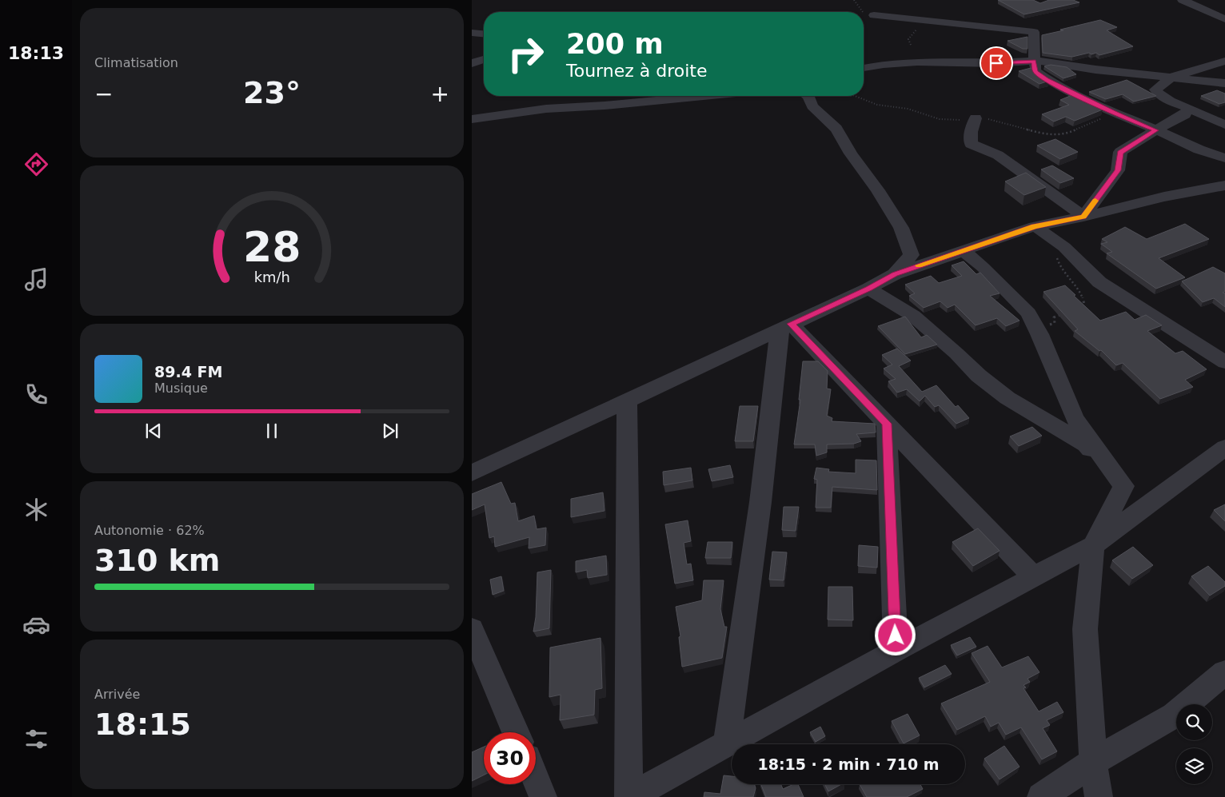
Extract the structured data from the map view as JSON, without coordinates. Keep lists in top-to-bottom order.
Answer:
{
  "page": {
    "tabs": "18:13",
    "tile": [
      "Climatisation",
      ["Autonomie · 62%", "310 km"],
      ["Arrivée", "18:15"]
    ],
    "turn": ["200 m", "Tournez à droite"],
    "heat": ["−", "23°", "+"],
    "song": ["89.4 FM", "Musique"],
    "limit": "30",
    "trip": "18:15 · 2 min · 710 m",
    "gauge": ["28", "km/h"]
  }
}
